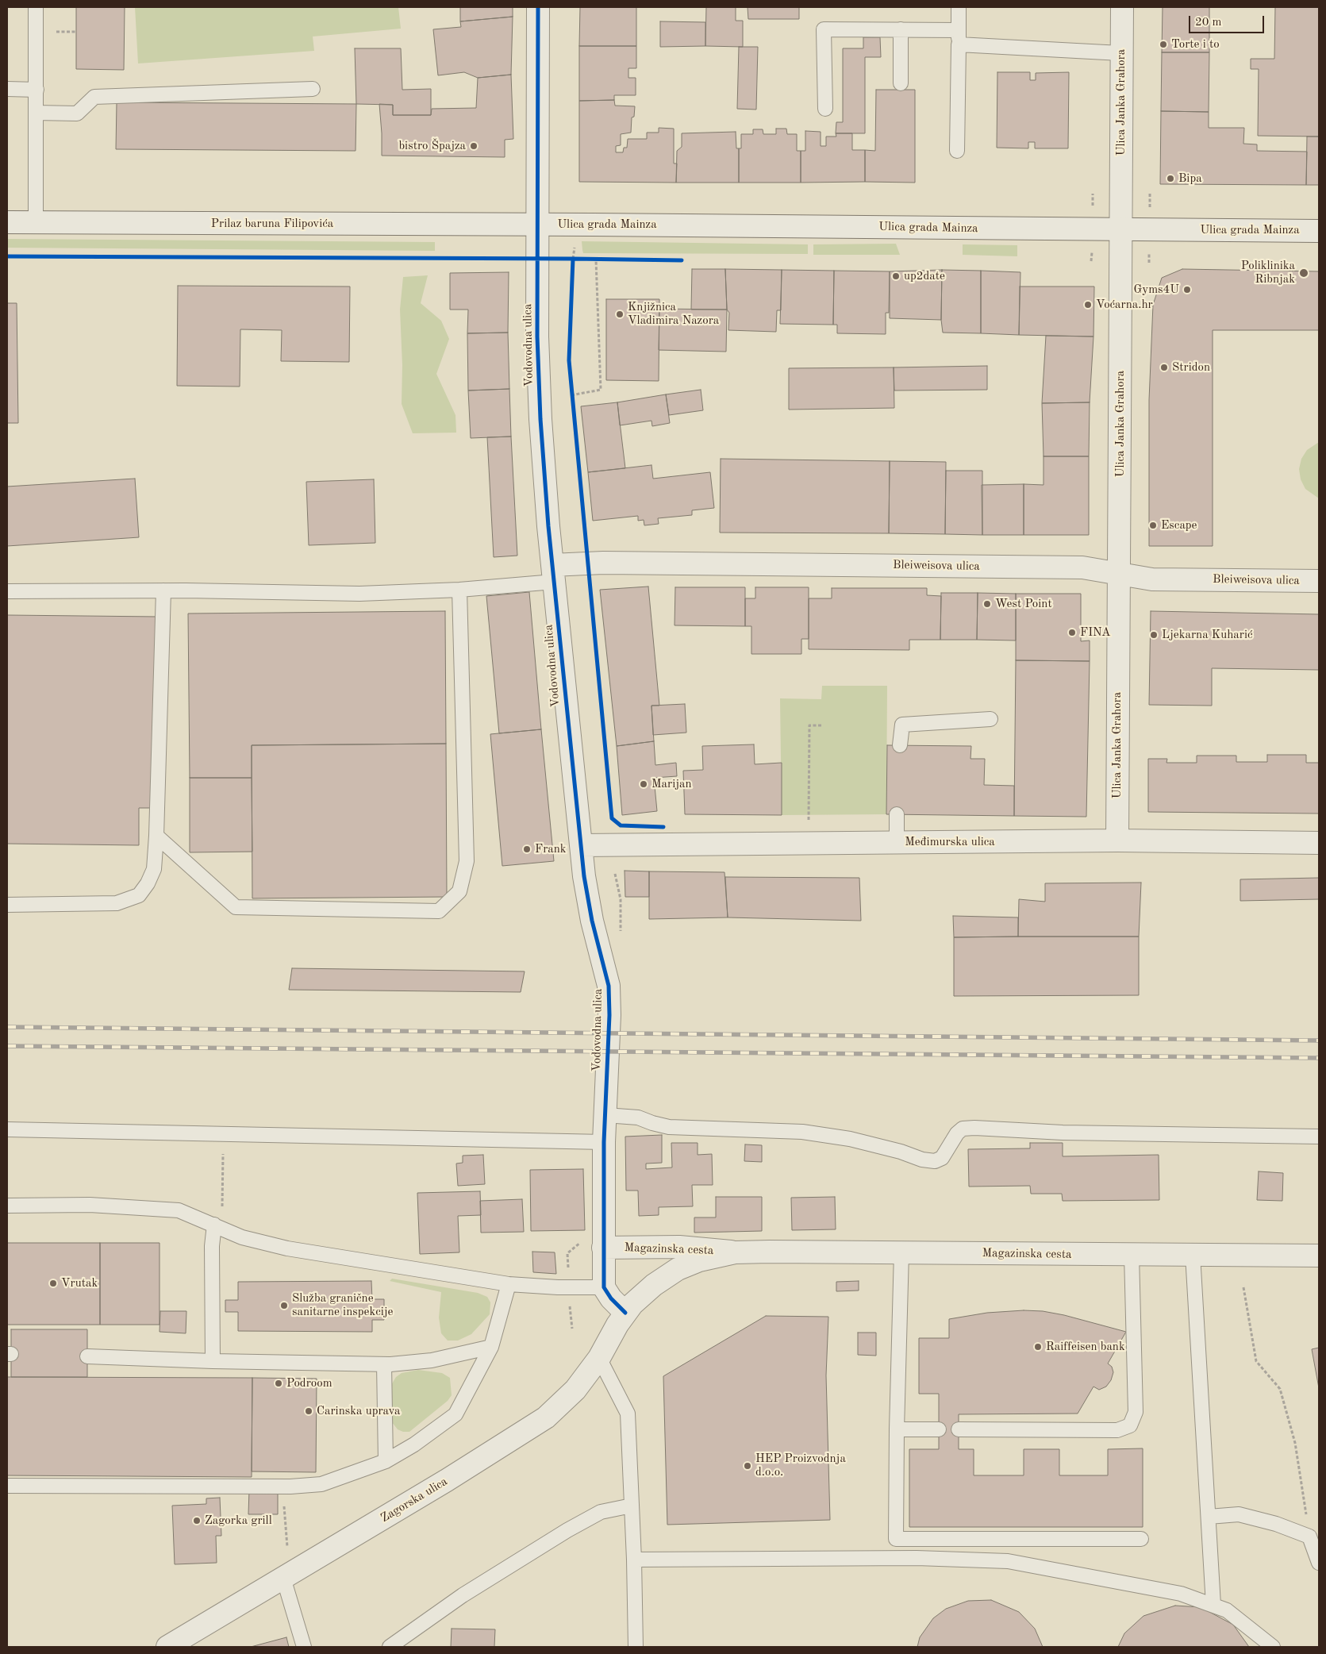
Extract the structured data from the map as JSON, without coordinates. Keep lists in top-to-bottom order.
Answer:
{
  "streets": {
    "street": [
      "Ulica Janka Grahora",
      "Prilaz baruna Filipovića",
      "Ulica grada Mainza",
      "Vodovodna ulica",
      "Bleiweisova ulica",
      "Međimurska ulica",
      "Magazinska cesta",
      "Zagorska ulica"
    ]
  },
  "crossings": [
    ["Ulica Janka Grahora", "Ulica grada Mainza"],
    ["Ulica Janka Grahora", "Bleiweisova ulica"],
    ["Ulica Janka Grahora", "Međimurska ulica"],
    ["Prilaz baruna Filipovića", "Ulica grada Mainza"],
    ["Prilaz baruna Filipovića", "Vodovodna ulica"],
    ["Ulica grada Mainza", "Vodovodna ulica"],
    ["Vodovodna ulica", "Bleiweisova ulica"],
    ["Vodovodna ulica", "Međimurska ulica"],
    ["Vodovodna ulica", "Magazinska cesta"],
    ["Magazinska cesta", "Zagorska ulica"]
  ],
  "places": [
    "Torte i to",
    "bistro Špajza",
    "Bipa",
    "Poliklinika Ribnjak",
    "up2date",
    "Gyms4U",
    "Voćarna.hr",
    "Knjižnica Vladimira Nazora",
    "Stridon",
    "Escape",
    "West Point",
    "FINA",
    "Ljekarna Kuharić",
    "Marijan",
    "Frank",
    "Vrutak",
    "Služba granične sanitarne inspekcije",
    "Raiffeisen bank",
    "Podroom",
    "Carinska uprava",
    "HEP Proizvodnja d.o.o.",
    "Zagorka grill"
  ],
  "scale_bar": "20 m"
}
